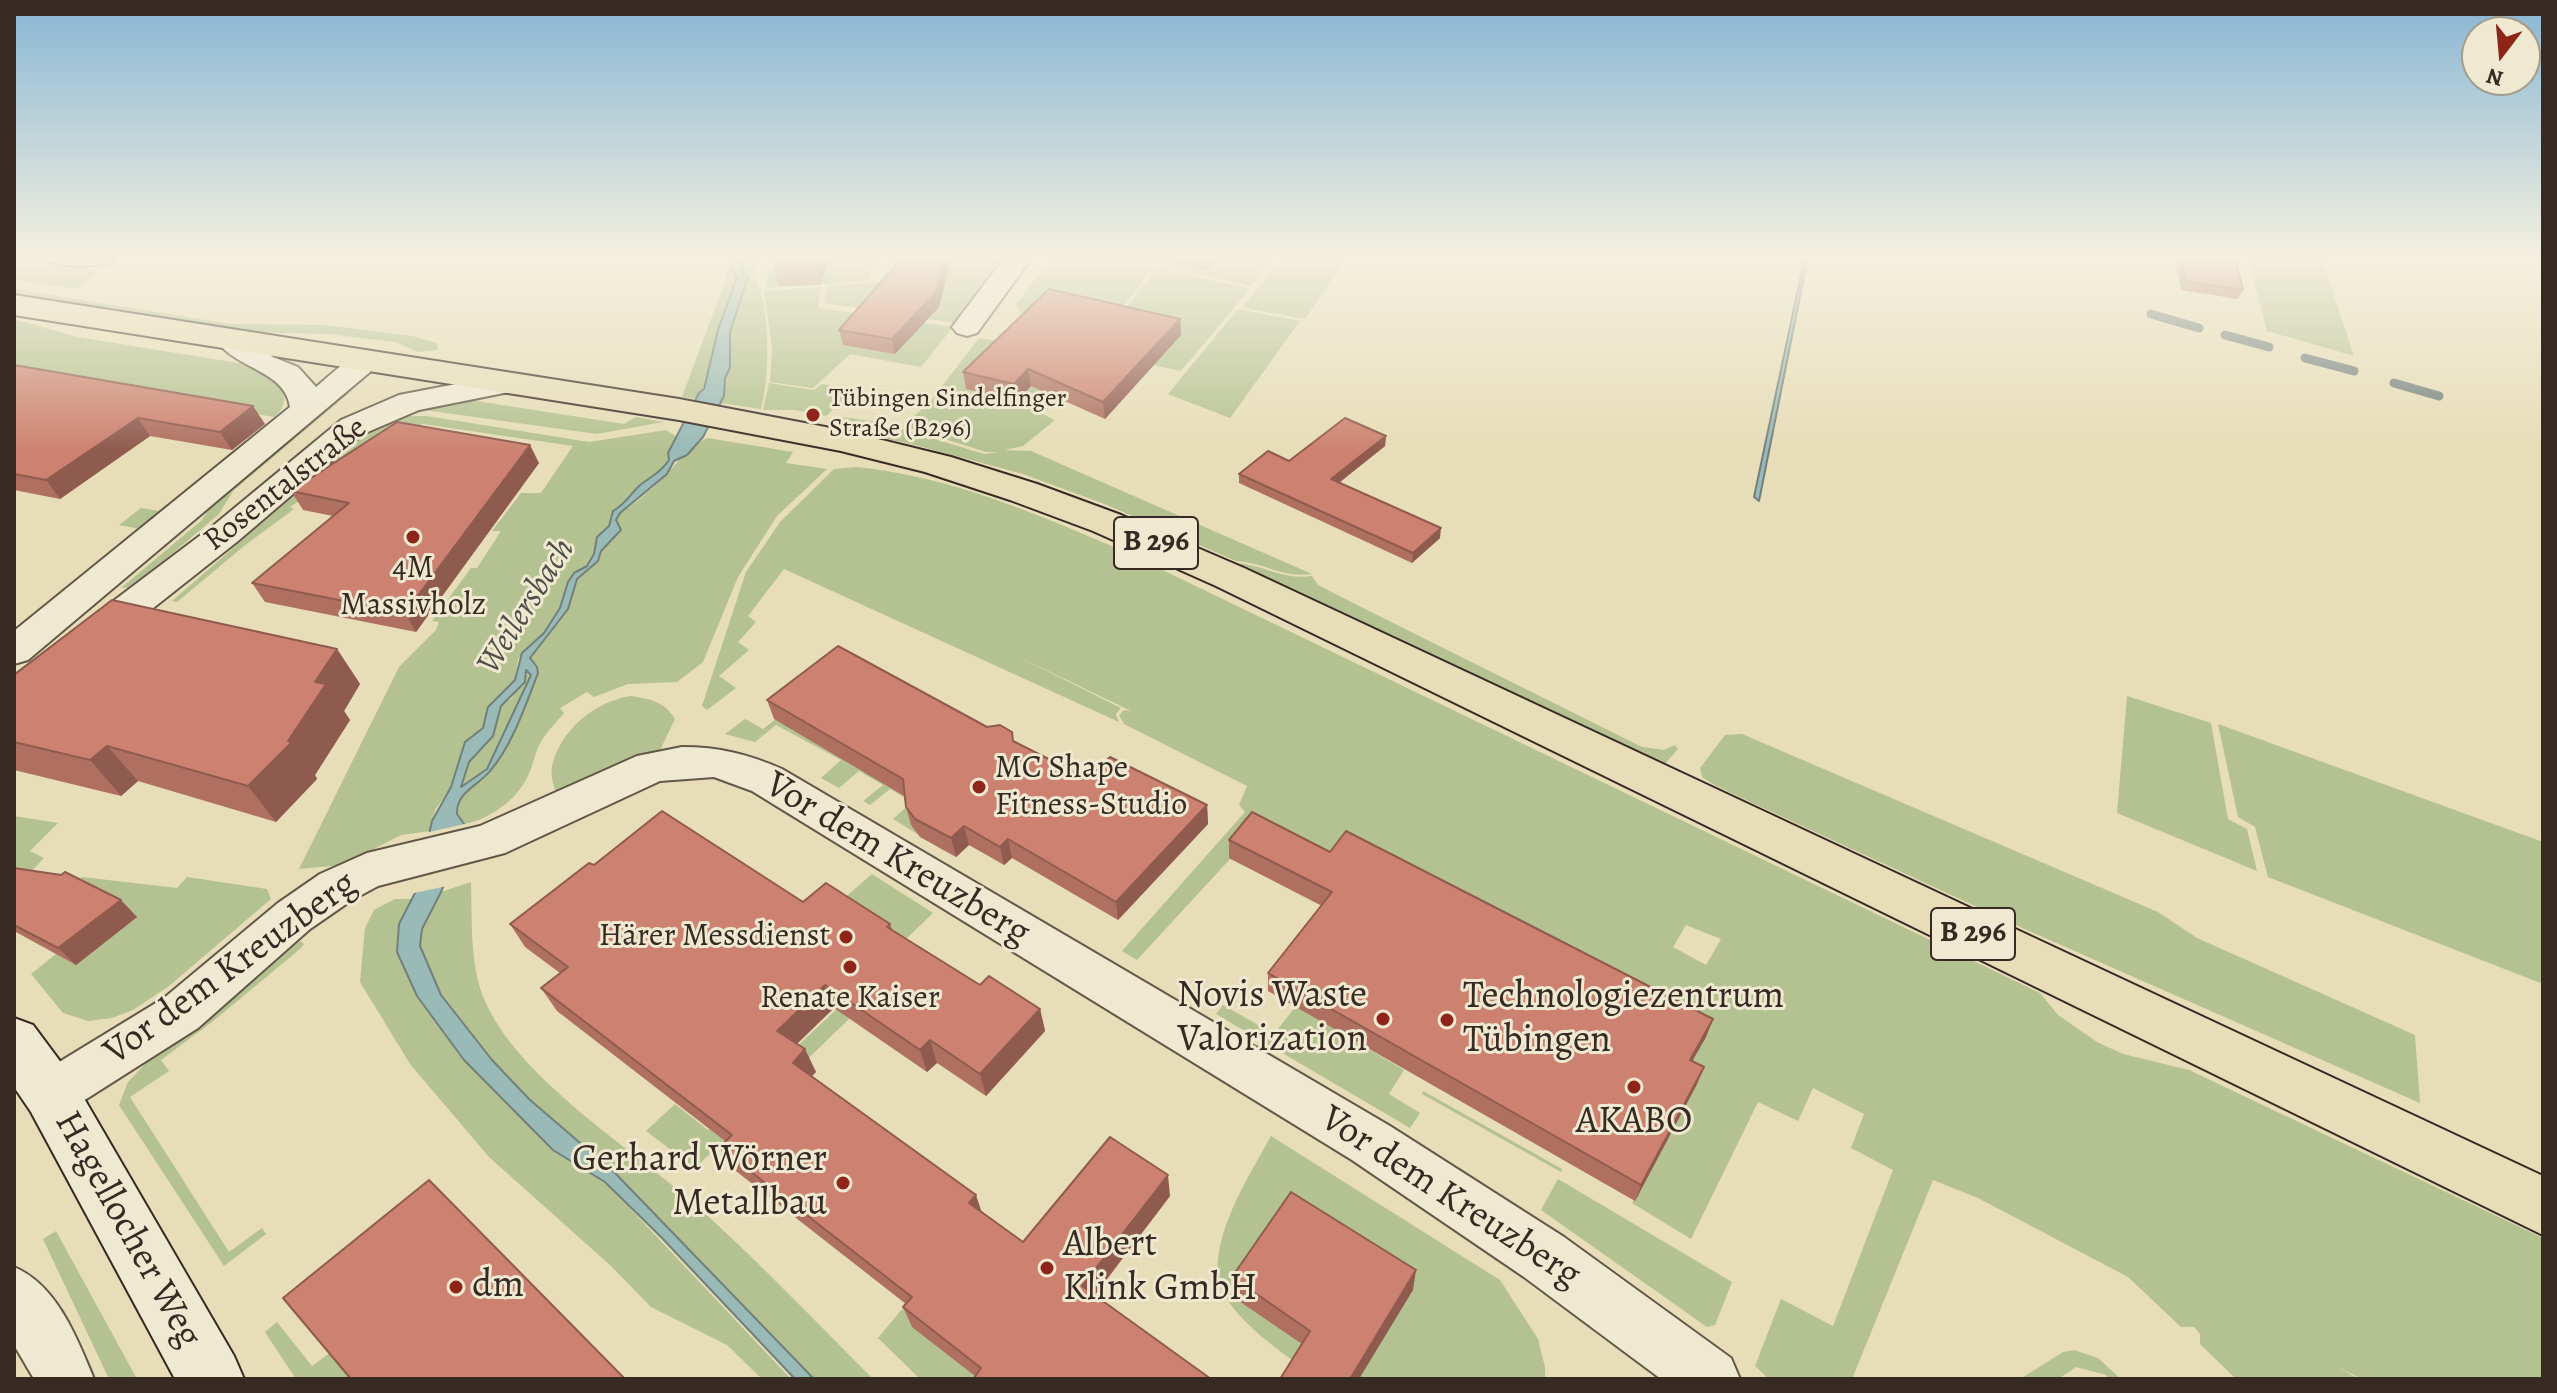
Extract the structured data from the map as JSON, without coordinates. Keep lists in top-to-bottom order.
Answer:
{
  "streets": {
    "main road": ["B 296"],
    "street": ["Rosentalstraße", "Vor dem Kreuzberg", "Hagellocher Weg"]
  },
  "crossings": [
    ["Rosentalstraße", "B 296"],
    ["Vor dem Kreuzberg", "Hagellocher Weg"]
  ],
  "water": ["Weilersbach"],
  "places": [
    "Tübingen Sindelfinger Straße (B296)",
    "4M Massivholz",
    "MC Shape Fitness-Studio",
    "Härer Messdienst",
    "Renate Kaiser",
    "Novis Waste Valorization",
    "Technologiezentrum Tübingen",
    "AKABO",
    "Gerhard Wörner Metallbau",
    "Albert Klink GmbH",
    "dm"
  ],
  "north": "bottom"
}
